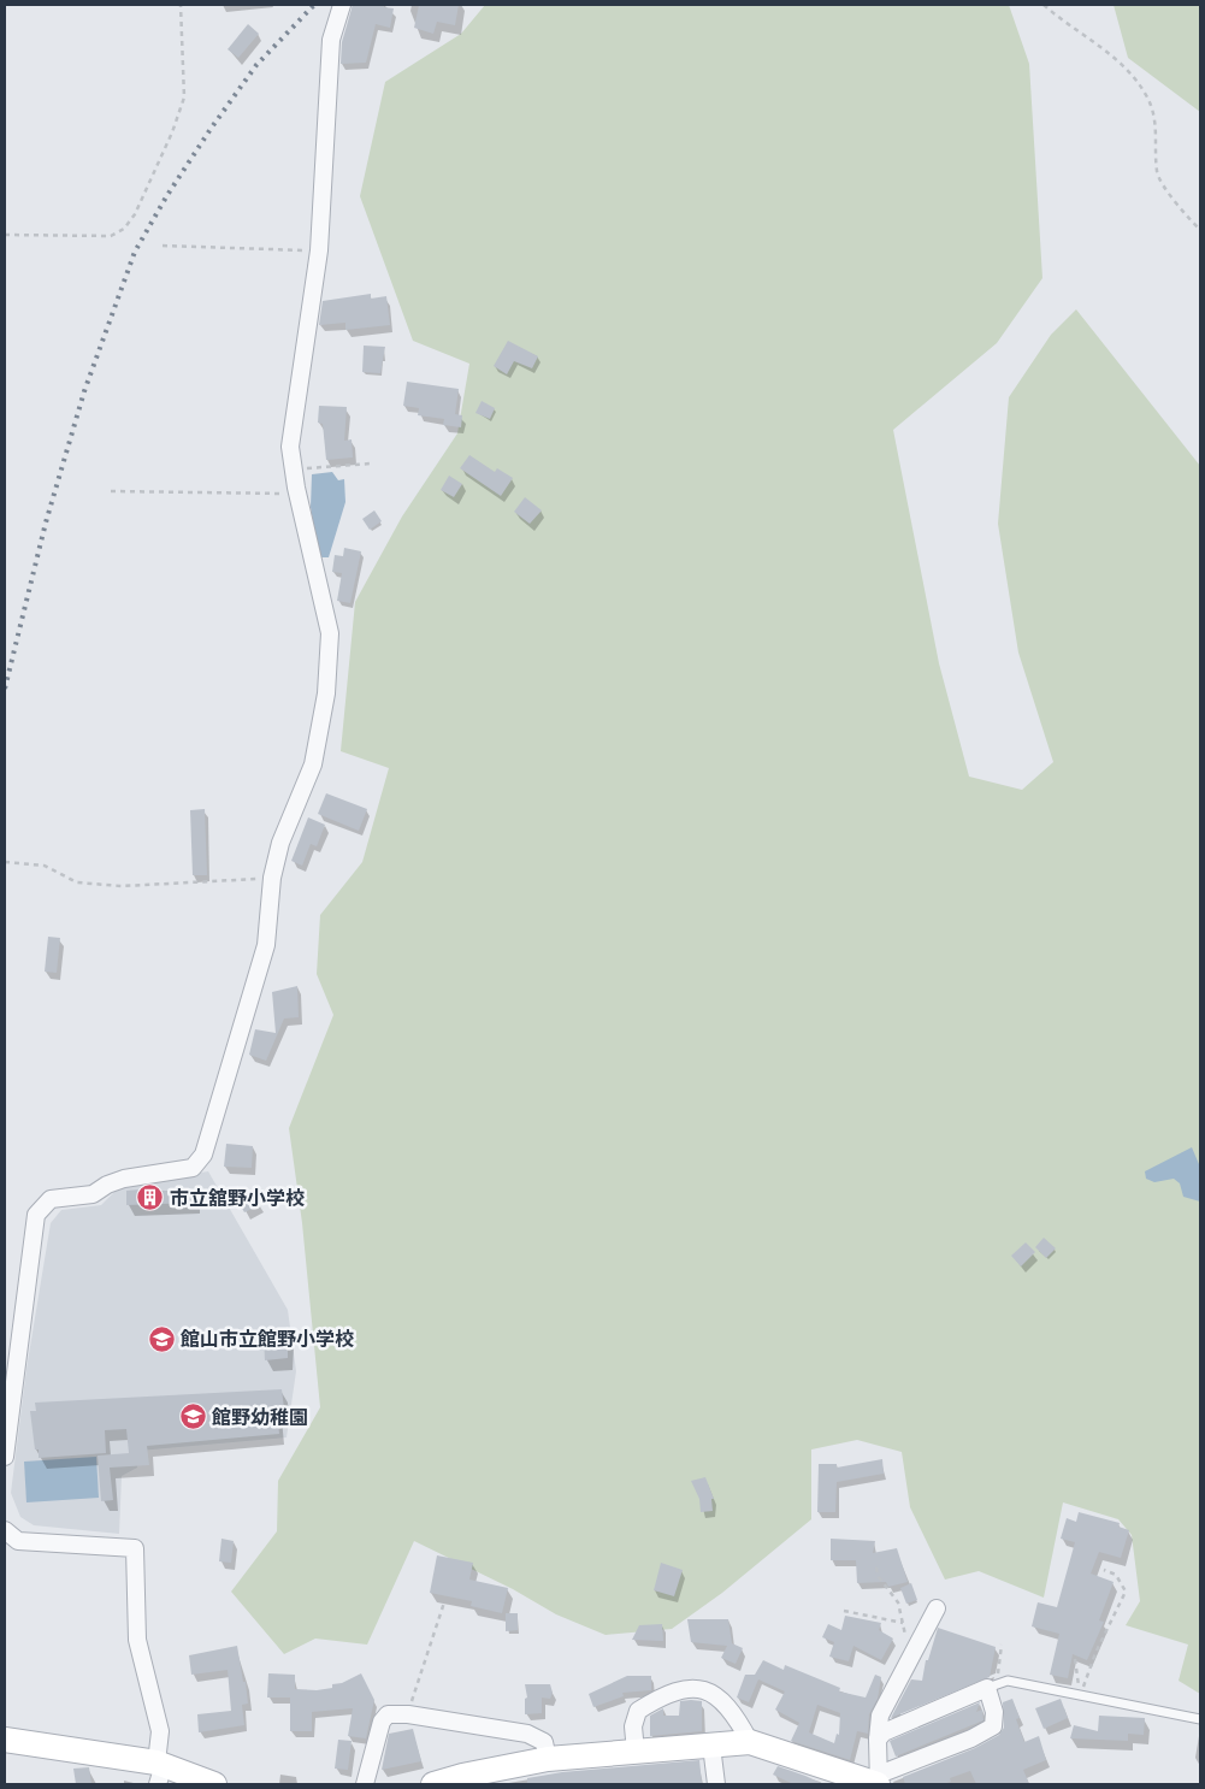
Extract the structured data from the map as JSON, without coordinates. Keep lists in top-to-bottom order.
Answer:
{
  "places": {
    "building": ["市立舘野小学校"],
    "school or university": ["館山市立館野小学校", "館野幼稚園"]
  }
}
